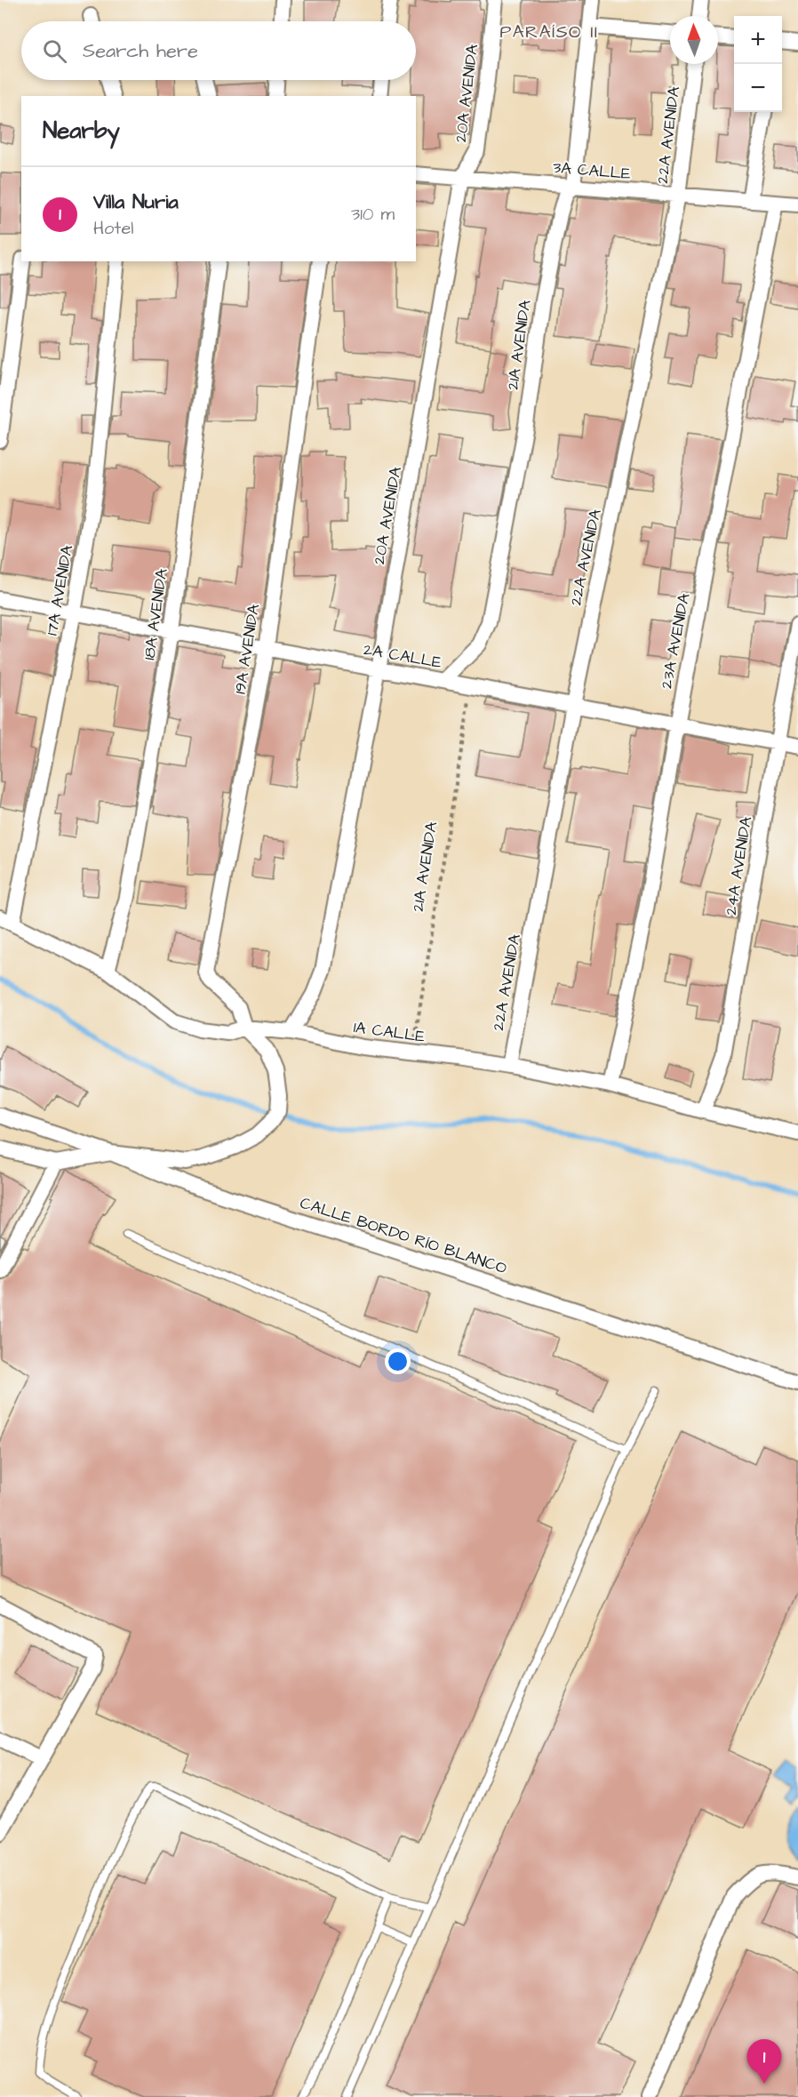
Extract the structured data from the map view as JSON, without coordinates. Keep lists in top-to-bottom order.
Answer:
{
  "streets": {
    "street": [
      "20A AVENIDA",
      "22A AVENIDA",
      "3A CALLE",
      "21A AVENIDA",
      "17A AVENIDA",
      "18A AVENIDA",
      "23A AVENIDA",
      "19A AVENIDA",
      "2A CALLE",
      "24A AVENIDA",
      "1A CALLE",
      "CALLE BORDO RÍO BLANCO"
    ]
  },
  "crossings": [
    ["20A AVENIDA", "3A CALLE"],
    ["20A AVENIDA", "2A CALLE"],
    ["20A AVENIDA", "1A CALLE"],
    ["22A AVENIDA", "3A CALLE"],
    ["22A AVENIDA", "2A CALLE"],
    ["22A AVENIDA", "1A CALLE"],
    ["3A CALLE", "21A AVENIDA"],
    ["3A CALLE", "23A AVENIDA"],
    ["21A AVENIDA", "2A CALLE"],
    ["21A AVENIDA", "1A CALLE"],
    ["17A AVENIDA", "2A CALLE"],
    ["17A AVENIDA", "1A CALLE"],
    ["18A AVENIDA", "2A CALLE"],
    ["18A AVENIDA", "1A CALLE"],
    ["23A AVENIDA", "2A CALLE"],
    ["23A AVENIDA", "1A CALLE"],
    ["19A AVENIDA", "2A CALLE"],
    ["19A AVENIDA", "1A CALLE"],
    ["2A CALLE", "24A AVENIDA"],
    ["24A AVENIDA", "1A CALLE"]
  ],
  "districts": ["PARAÍSO II"],
  "north": "top",
  "page": {
    "map_buttons": ["+", "−"],
    "search": "Search here",
    "heading": "Nearby",
    "list": [
      {
        "mark": "1",
        "name": "Villa Nuria",
        "note": "Hotel",
        "value": "310 m"
      }
    ],
    "pins": "1"
  }
}
